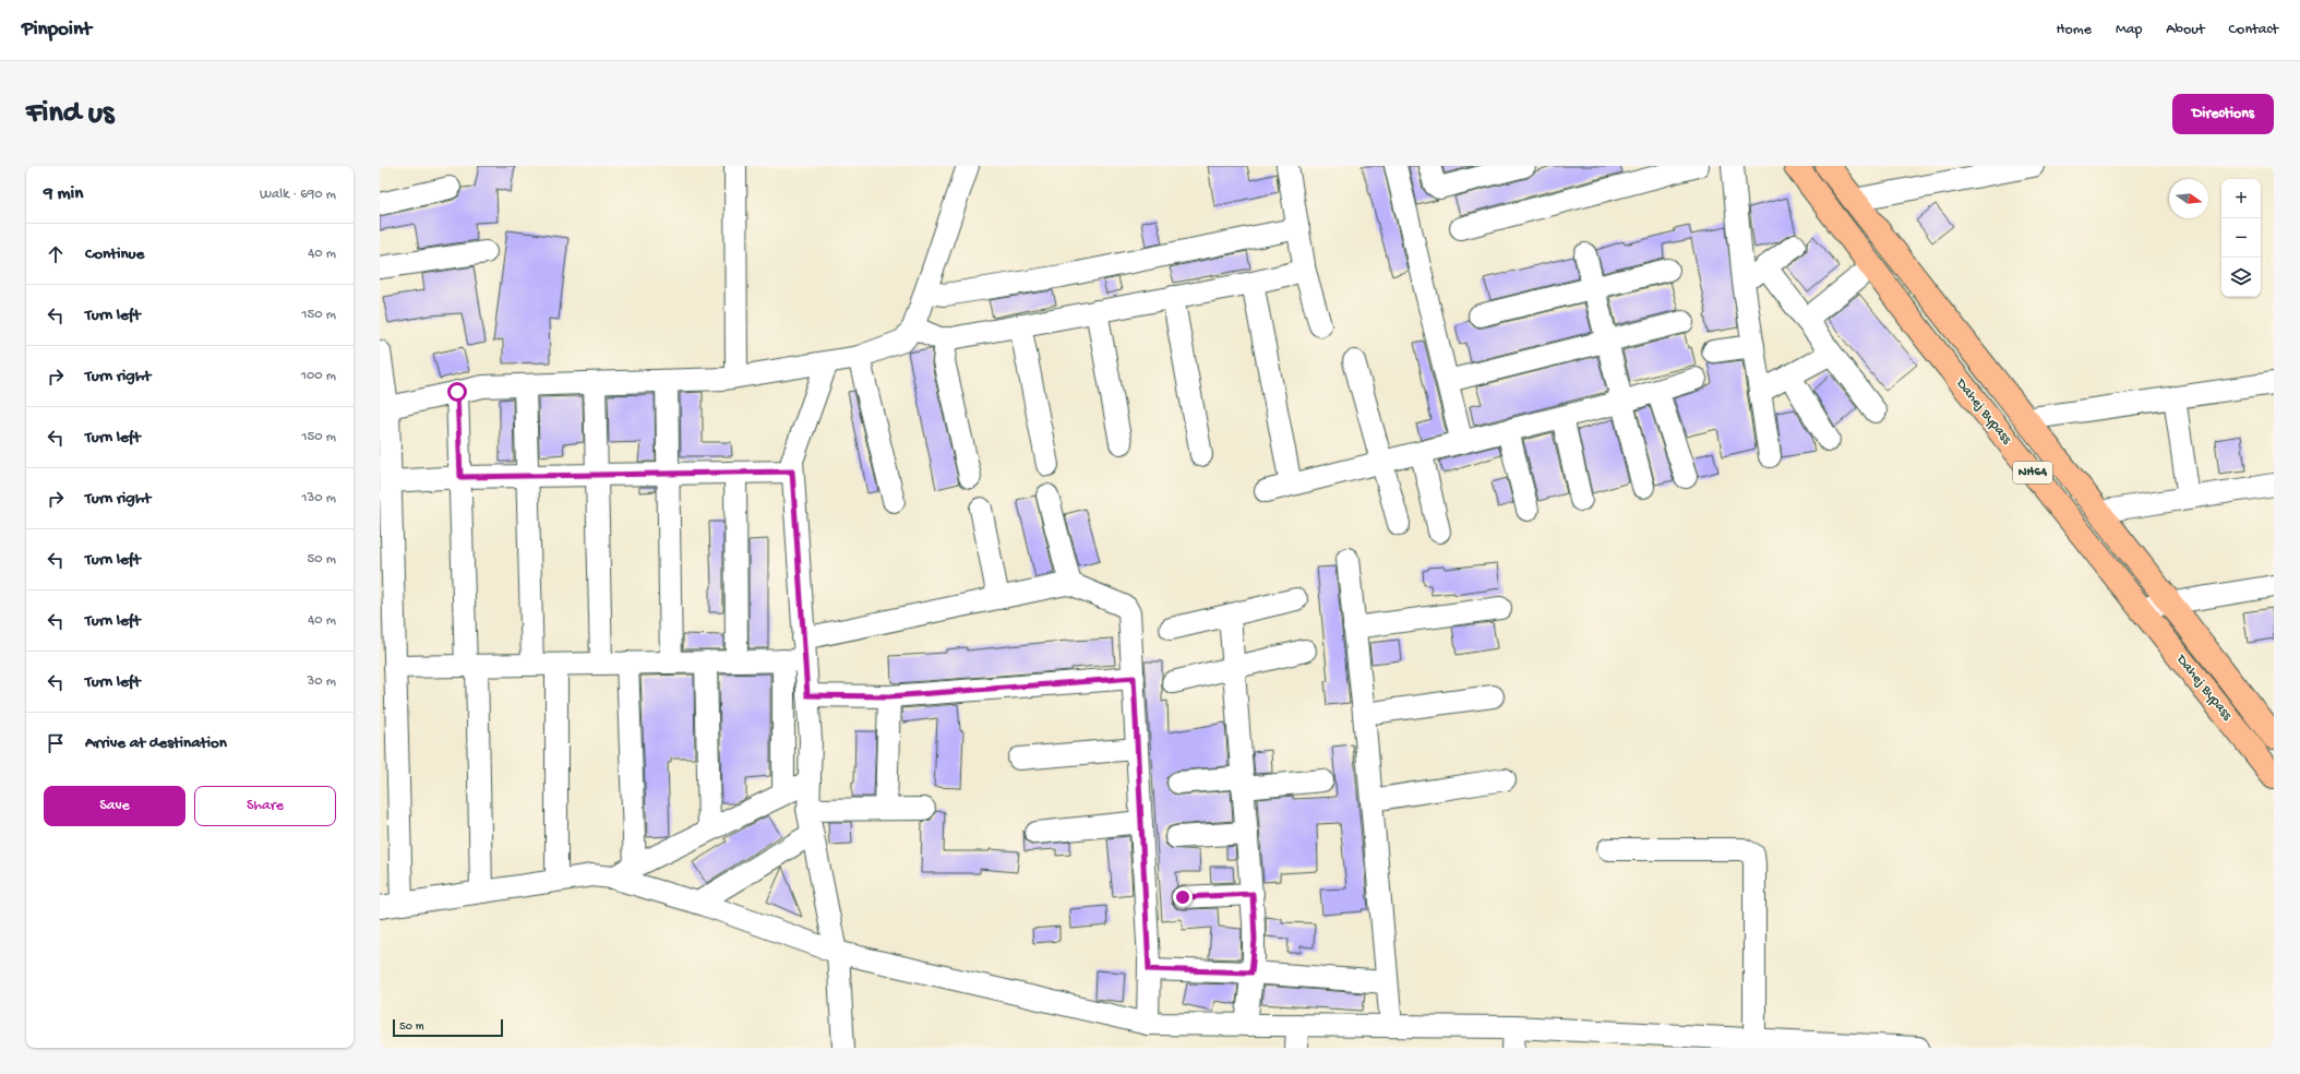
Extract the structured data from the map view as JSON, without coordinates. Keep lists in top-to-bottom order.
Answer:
{
  "streets": {
    "highway": ["Dahej Bypass", "NH64"]
  },
  "scale_bar": "50 m",
  "north": "right",
  "page": {
    "header": "Pinpoint",
    "nav": [
      "Home",
      "Map",
      "About",
      "Contact"
    ],
    "buttons": [
      "Directions",
      ["Save", "Share"]
    ],
    "title": "Find us",
    "heading": ["9 min", "Walk · 690 m"],
    "map_buttons": ["+", "−"],
    "list": [
      ["Continue", "40 m"],
      ["Turn left", "150 m"],
      ["Turn right", "100 m"],
      ["Turn left", "150 m"],
      ["Turn right", "130 m"],
      ["Turn left", "50 m"],
      ["Turn left", "40 m"],
      ["Turn left", "30 m"],
      "Arrive at destination"
    ],
    "scale": "50 m"
  }
}
